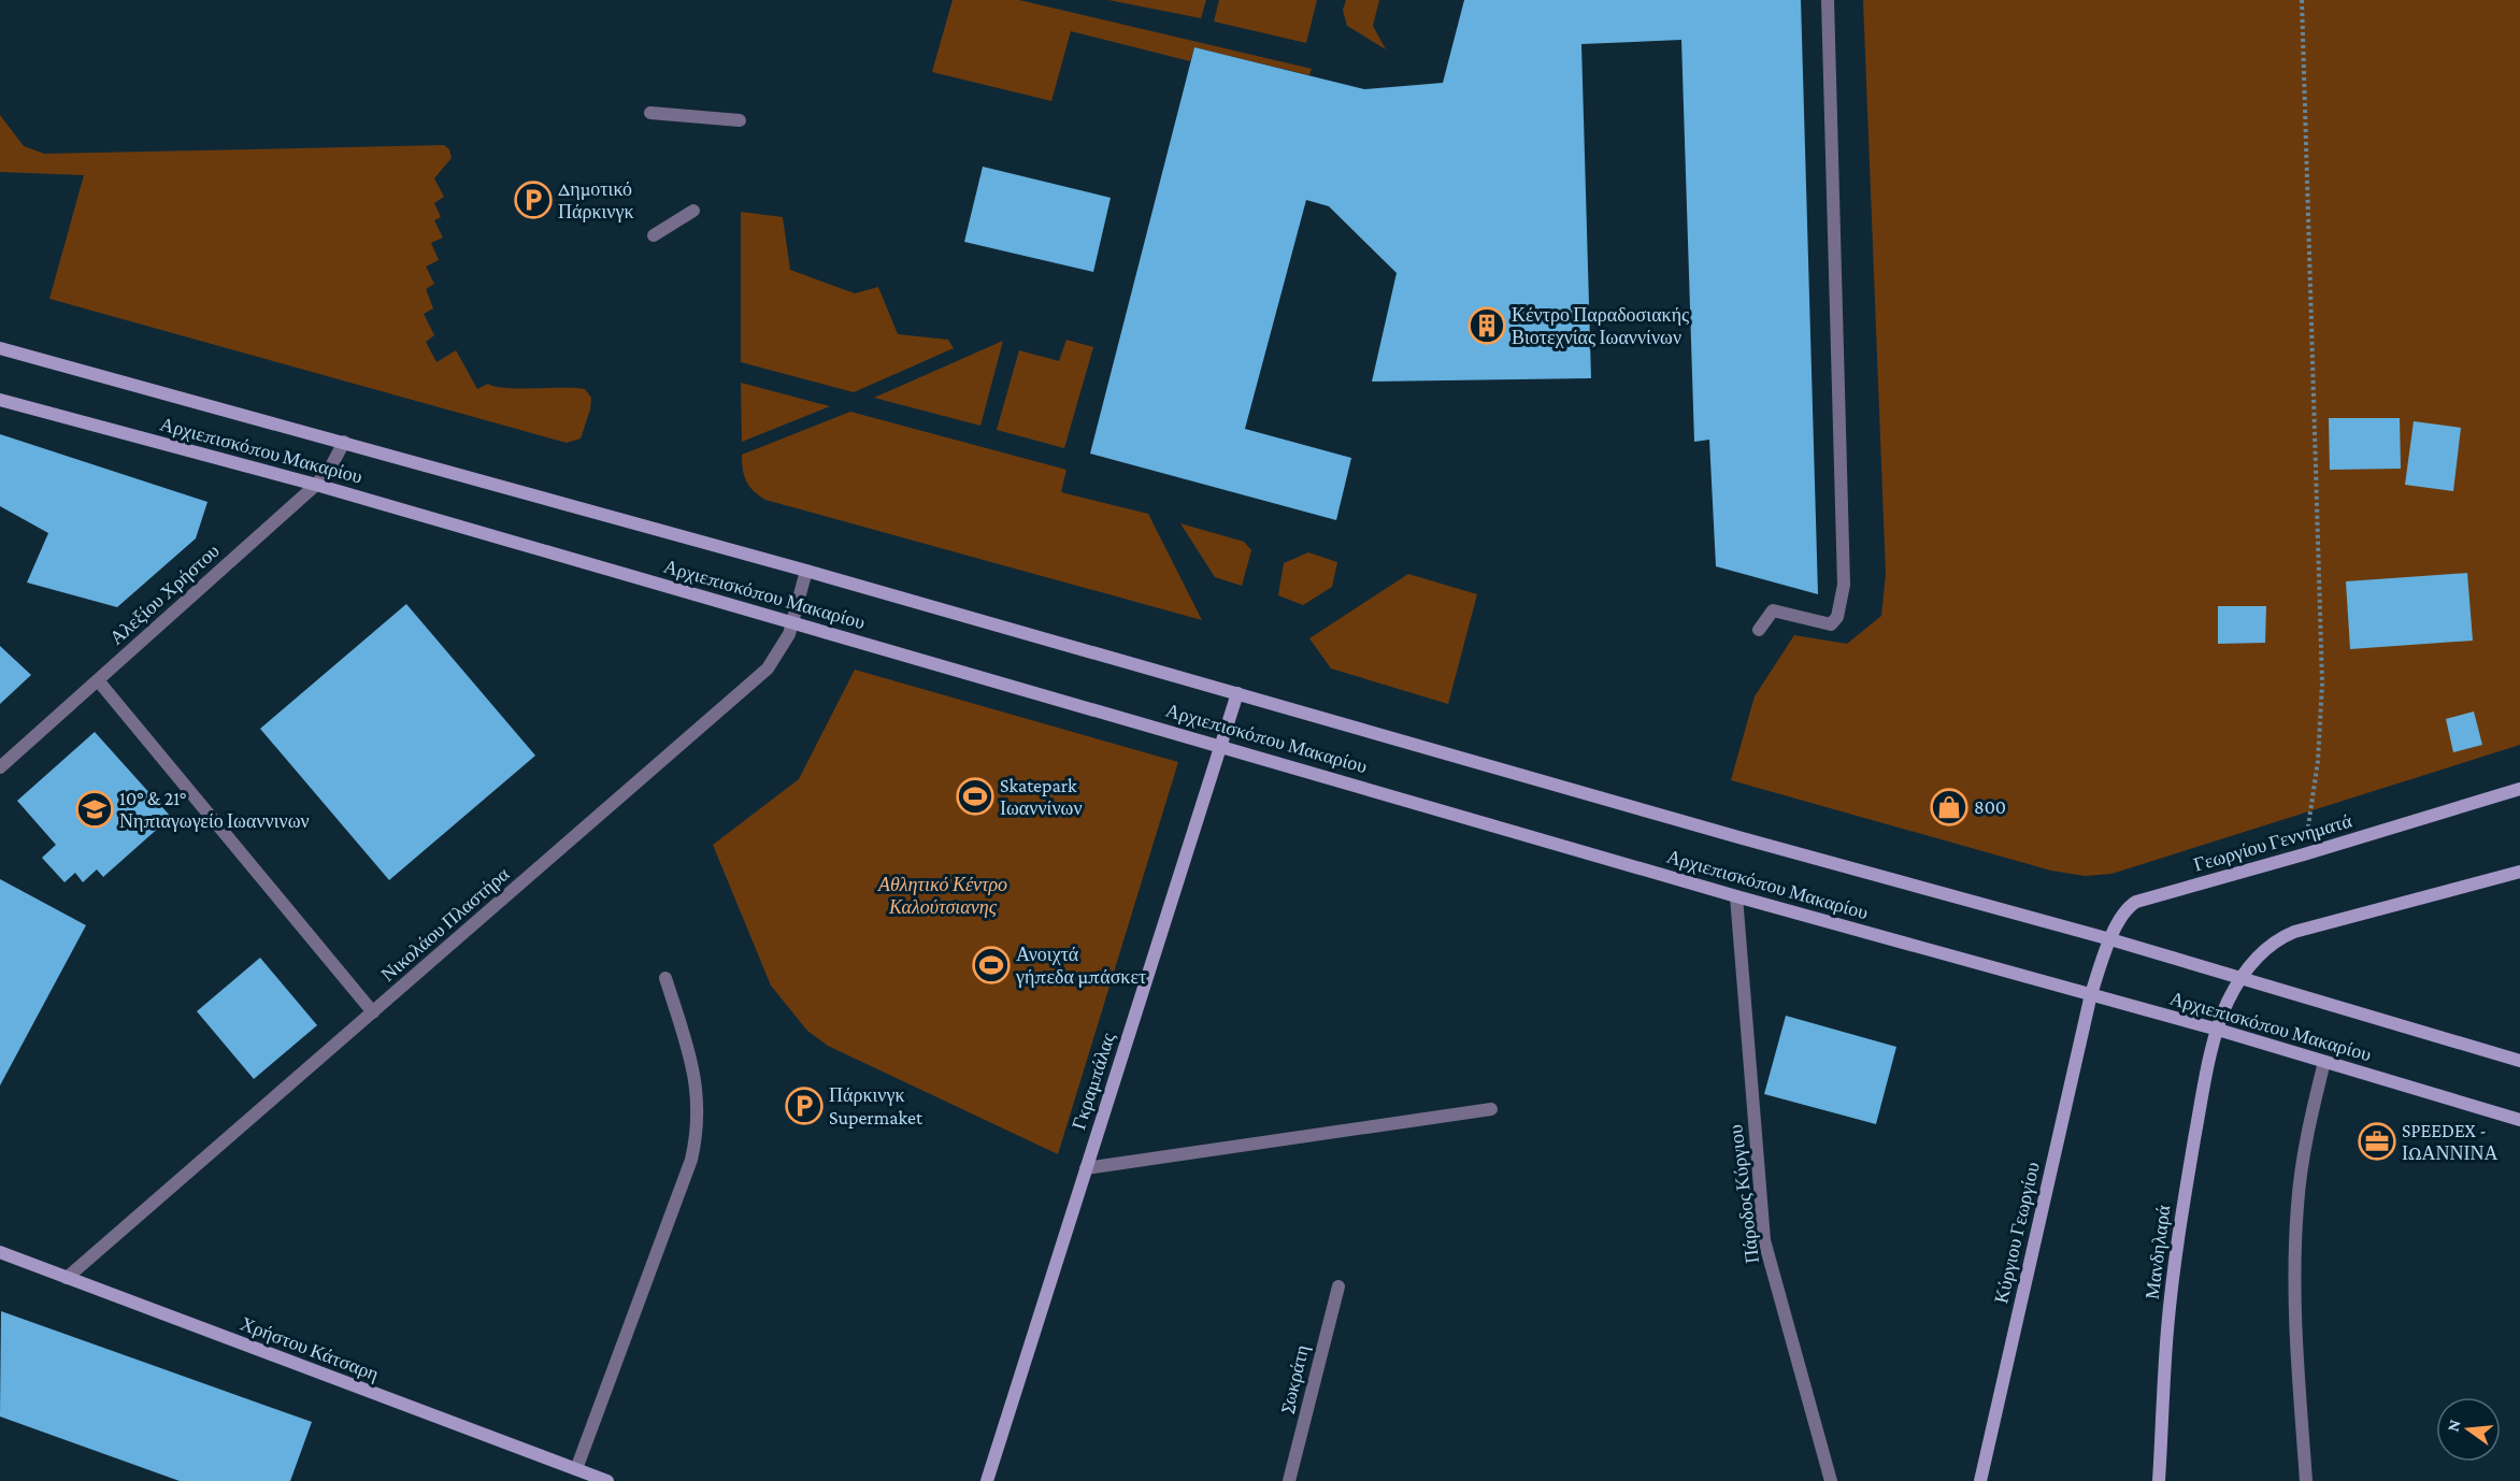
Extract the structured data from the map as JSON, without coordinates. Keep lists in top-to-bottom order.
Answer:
{
  "streets": {
    "main road": [
      "Αρχιεπισκόπου Μακαρίου",
      "Γεωργίου Γεννηματά",
      "Γκραμπάλας",
      "Κύργιου Γεωργίου",
      "Μανδηλαρά",
      "Χρήστου Κάτσαρη"
    ],
    "street": [
      "Αλεξίου Χρήστου",
      "Νικολάου Πλαστήρα",
      "Πάροδος Κύργιου",
      "Σωκράτη"
    ]
  },
  "crossings": [
    ["Αρχιεπισκόπου Μακαρίου", "Αλεξίου Χρήστου"],
    ["Αρχιεπισκόπου Μακαρίου", "Γεωργίου Γεννηματά"],
    ["Αρχιεπισκόπου Μακαρίου", "Νικολάου Πλαστήρα"],
    ["Αρχιεπισκόπου Μακαρίου", "Γκραμπάλας"],
    ["Αρχιεπισκόπου Μακαρίου", "Πάροδος Κύργιου"],
    ["Αρχιεπισκόπου Μακαρίου", "Κύργιου Γεωργίου"],
    ["Αρχιεπισκόπου Μακαρίου", "Μανδηλαρά"],
    ["Γεωργίου Γεννηματά", "Κύργιου Γεωργίου"],
    ["Νικολάου Πλαστήρα", "Χρήστου Κάτσαρη"]
  ],
  "parks": ["Αθλητικό Κέντρο Καλούτσιανης"],
  "places": {
    "parking": ["Δημοτικό Πάρκινγκ", "Πάρκινγκ Supermaket"],
    "building": ["Κέντρο Παραδοσιακής Βιοτεχνίας Ιωαννίνων"],
    "sports": ["Skatepark Ιωαννίνων", "Ανοιχτά γήπεδα μπάσκετ"],
    "shop": ["800"],
    "school or university": ["10° & 21° Νηπιαγωγείο Ιωαννινων"],
    "office": ["SPEEDEX - ΙΩΑΝΝΙΝΑ"]
  },
  "north": "left"
}
